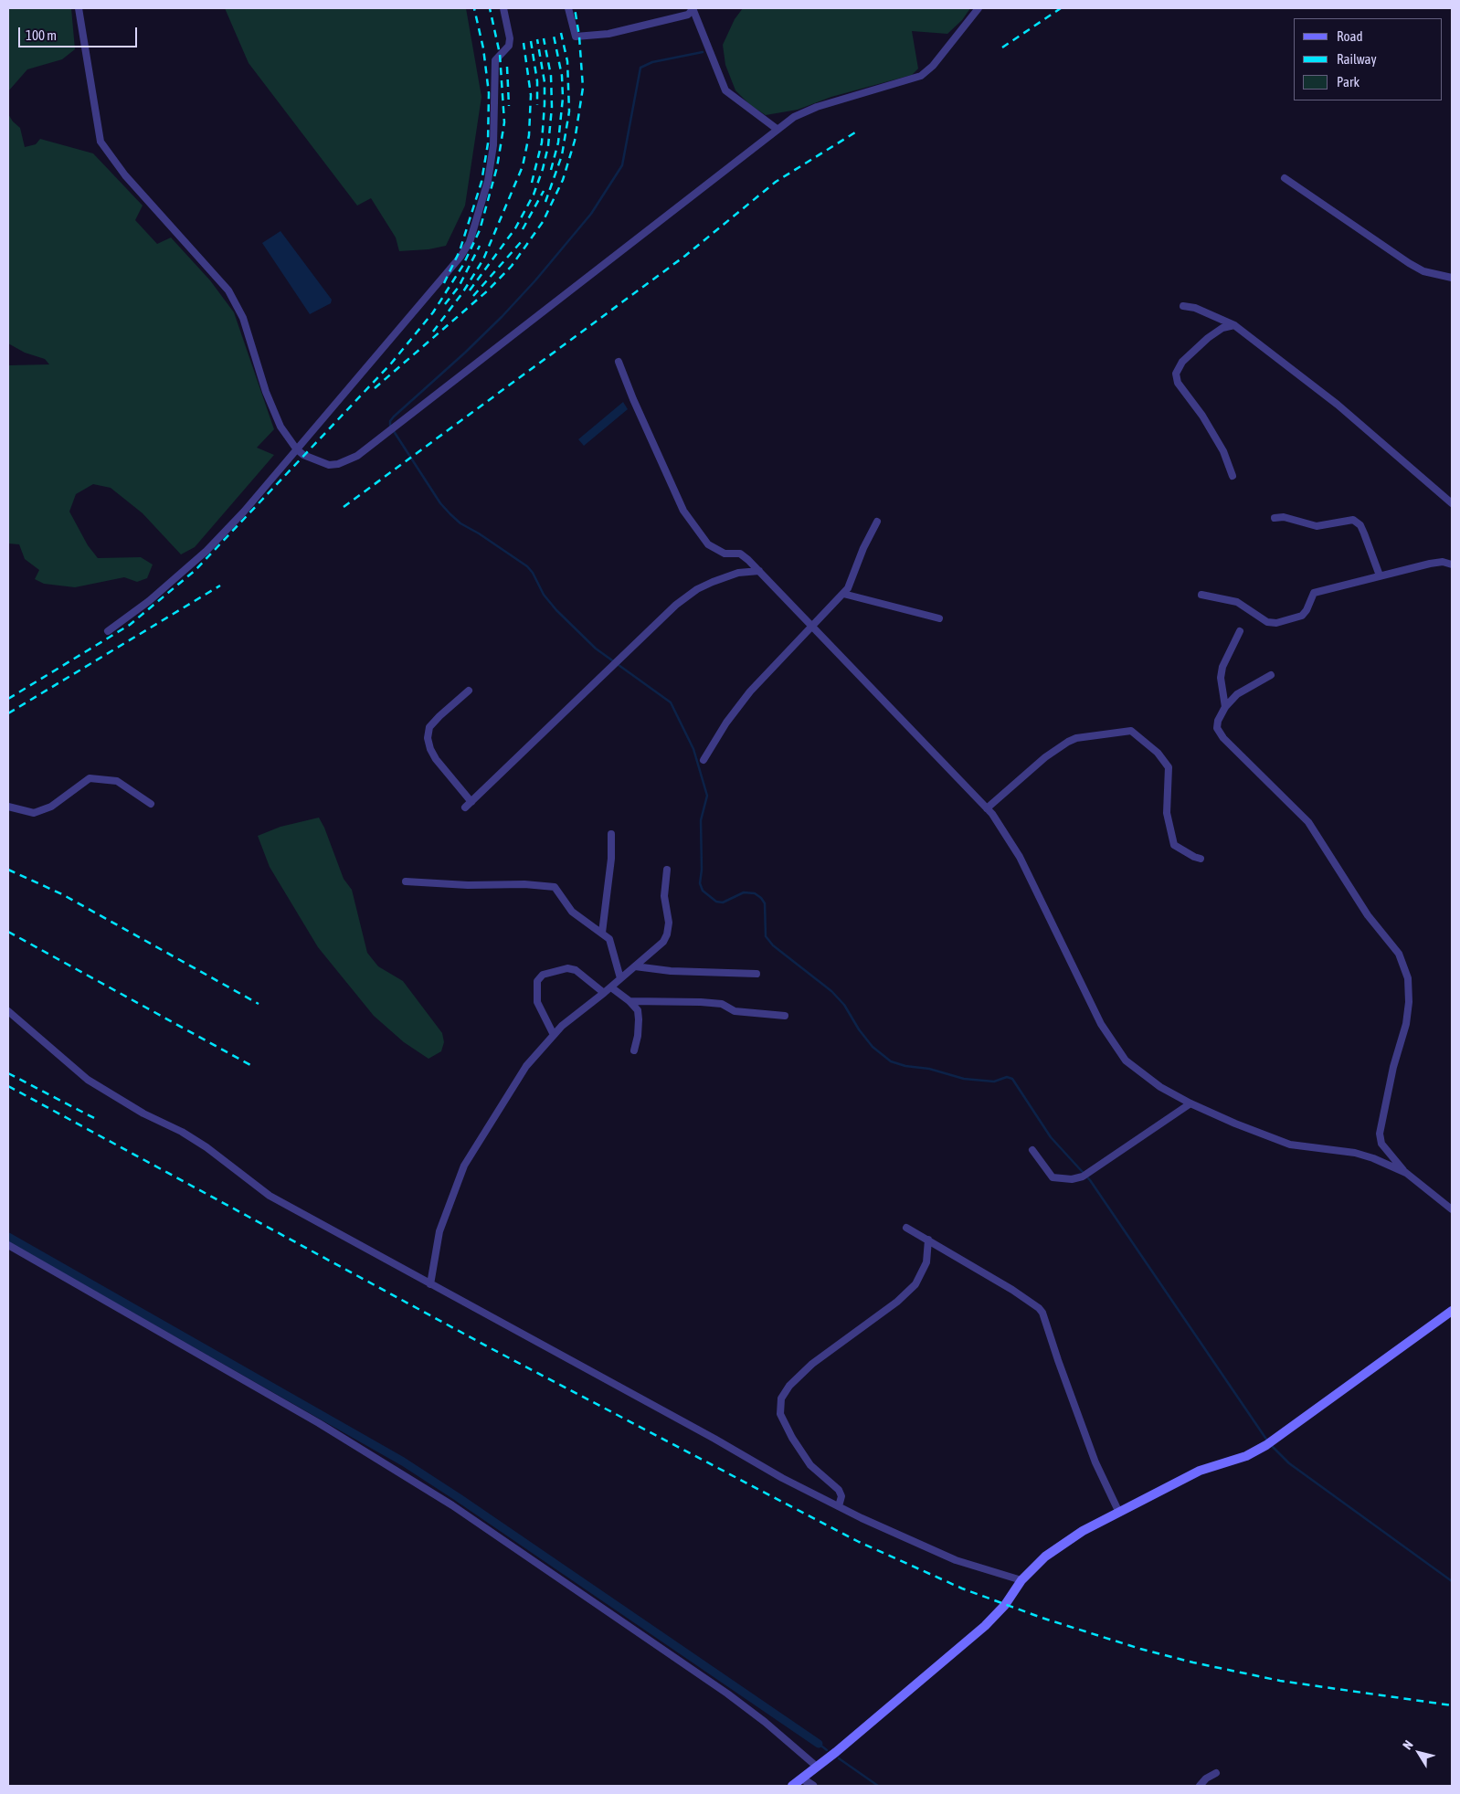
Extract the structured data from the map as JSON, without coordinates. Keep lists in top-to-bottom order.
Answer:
{
  "legend": ["Road", "Railway", "Park"],
  "scale_bar": "100 m",
  "north": "top left"
}
